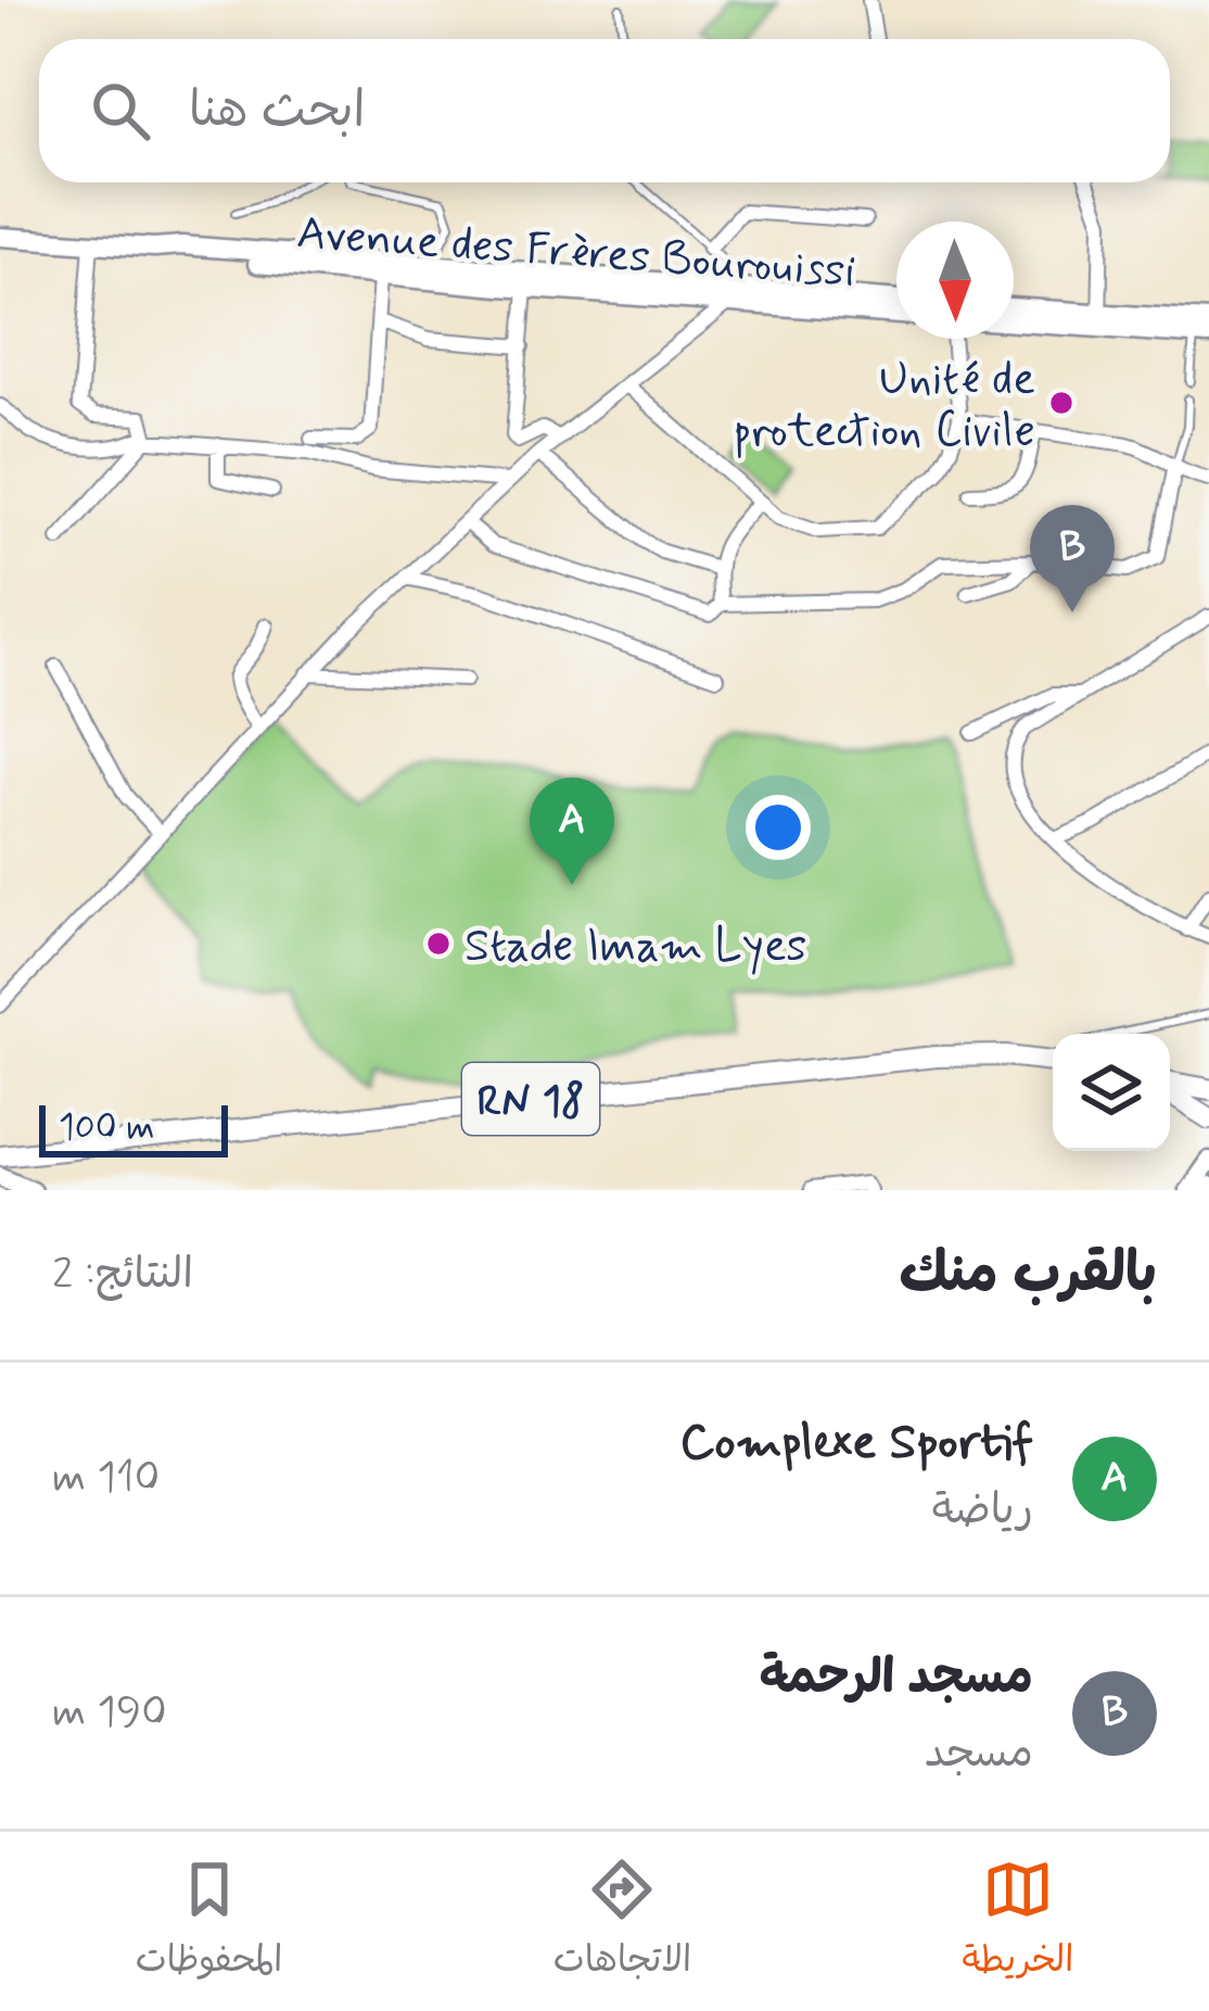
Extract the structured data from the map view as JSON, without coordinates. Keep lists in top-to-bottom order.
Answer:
{
  "streets": {
    "main road": ["Avenue des Frères Bourouissi", "RN 18"]
  },
  "places": ["Unité de protection Civile", "Stade Imam Lyes"],
  "scale_bar": "100 m",
  "north": "bottom",
  "page": {
    "search": "ابحث هنا",
    "pins": ["B", "A"],
    "scale": "100 m",
    "heading": ["بالقرب منك", "النتائج: 2"],
    "list": [
      {
        "mark": "A",
        "name": "Complexe Sportif",
        "note": "رياضة",
        "value": "110 m"
      },
      {
        "mark": "B",
        "name": "مسجد الرحمة",
        "note": "مسجد",
        "value": "190 m"
      }
    ],
    "nav": ["الخريطة", "الاتجاهات", "المحفوظات"]
  }
}
